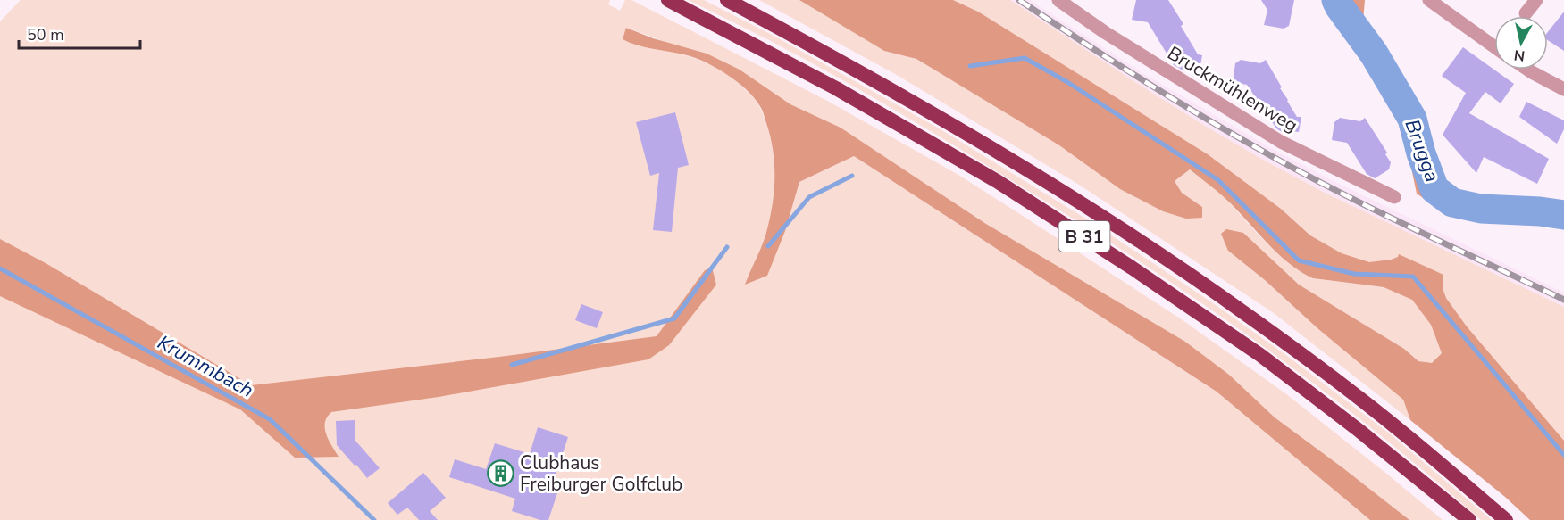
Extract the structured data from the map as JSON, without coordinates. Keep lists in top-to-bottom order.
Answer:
{
  "streets": {
    "highway": ["B 31"],
    "street": ["Bruckmühlenweg"]
  },
  "water": ["Brugga", "Krummbach"],
  "places": {
    "building": ["Clubhaus Freiburger Golfclub"]
  },
  "scale_bar": "50 m",
  "north": "bottom"
}
